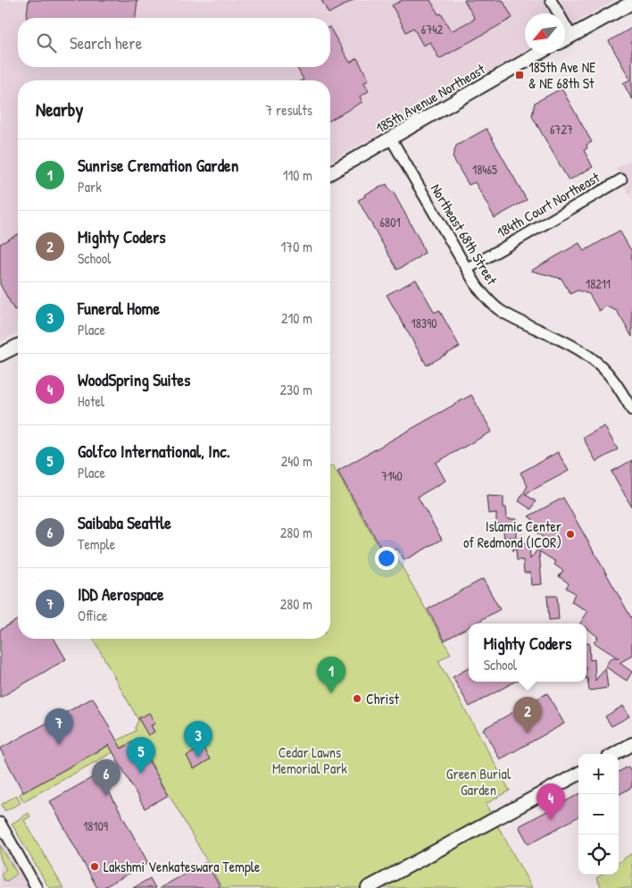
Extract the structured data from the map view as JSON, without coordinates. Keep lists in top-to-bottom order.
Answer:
{
  "streets": {
    "street": ["185th Avenue Northeast", "184th Court Northeast", "Northeast 68th Street"]
  },
  "crossings": [
    ["185th Avenue Northeast", "Northeast 68th Street"],
    ["184th Court Northeast", "Northeast 68th Street"]
  ],
  "parks": ["Cedar Lawns Memorial Park", "Green Burial Garden"],
  "places": {
    "transit": ["185th Ave NE & NE 68th St"],
    "other": ["Islamic Center of Redmond (ICOR)", "Christ", "Lakshmi Venkateswara Temple"]
  },
  "house_numbers": [
    "6742",
    "6727",
    "18465",
    "6801",
    "18211",
    "18390",
    "7140",
    "18109"
  ],
  "north": "bottom left",
  "page": {
    "search": "Search here",
    "heading": ["Nearby", "7 results"],
    "list": [
      {
        "mark": "1",
        "name": "Sunrise Cremation Garden",
        "note": "Park",
        "value": "110 m"
      },
      {
        "mark": "2",
        "name": "Mighty Coders",
        "note": "School",
        "value": "170 m"
      },
      {
        "mark": "3",
        "name": "Funeral Home",
        "note": "Place",
        "value": "210 m"
      },
      {
        "mark": "4",
        "name": "WoodSpring Suites",
        "note": "Hotel",
        "value": "230 m"
      },
      {
        "mark": "5",
        "name": "Golfco International, Inc.",
        "note": "Place",
        "value": "240 m"
      },
      {
        "mark": "6",
        "name": "Saibaba Seattle",
        "note": "Temple",
        "value": "280 m"
      },
      {
        "mark": "7",
        "name": "IDD Aerospace",
        "note": "Office",
        "value": "280 m"
      }
    ],
    "popup": ["Mighty Coders", "School"],
    "pins": [
      "1",
      "2",
      "7",
      "3",
      "5",
      "6",
      "4"
    ],
    "map_buttons": ["+", "−"]
  }
}
